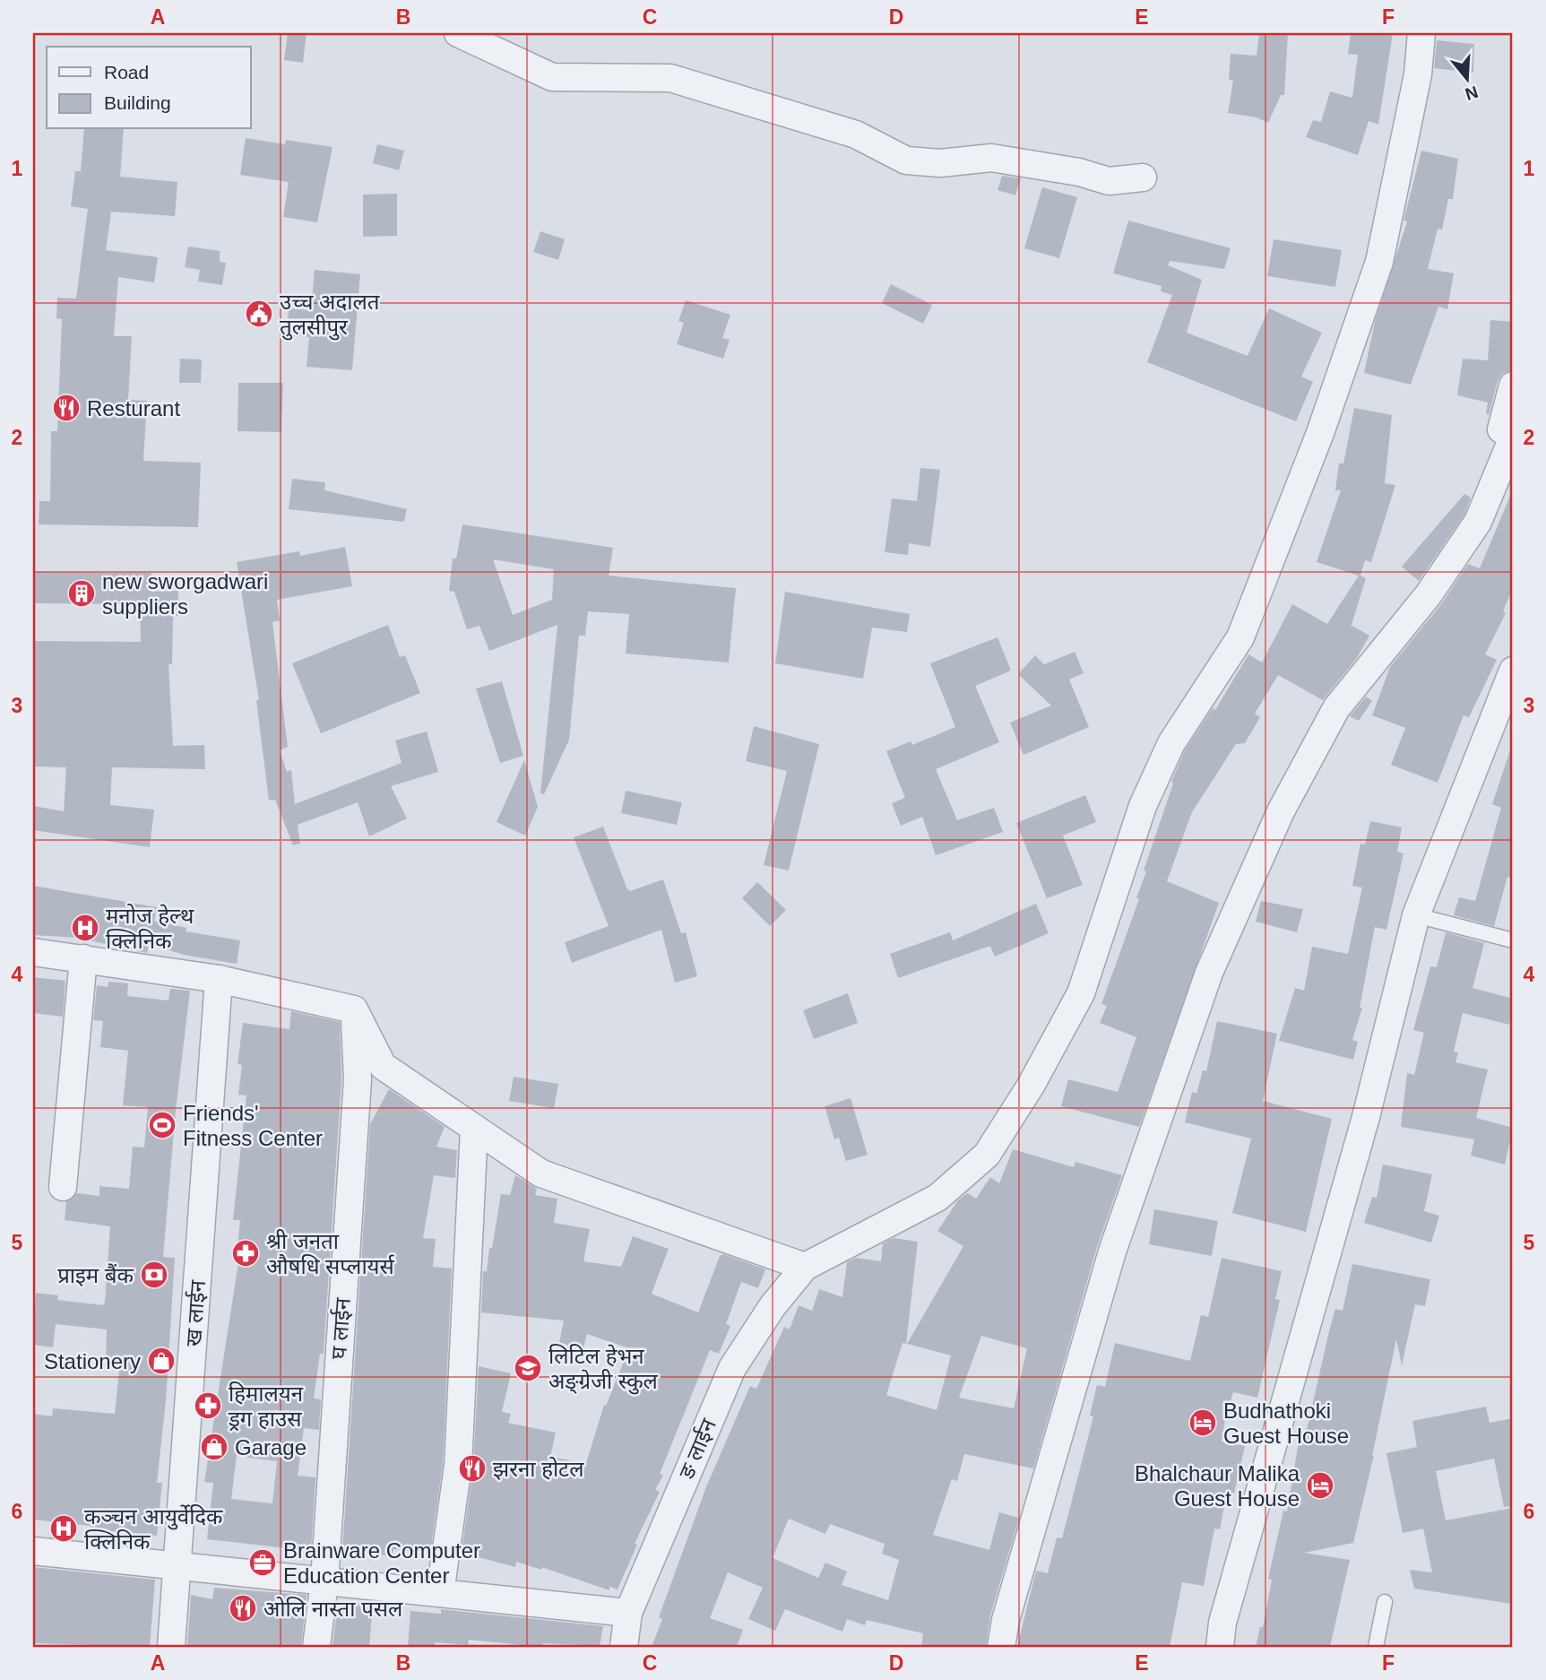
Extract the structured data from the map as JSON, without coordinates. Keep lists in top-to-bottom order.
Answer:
{
  "streets": {
    "street": ["ख लाईन", "घ लाईन", "ङ लाईन"]
  },
  "places": {
    "public building": ["उच्च अदालत तुलसीपुर"],
    "restaurant": ["Resturant", "झरना होटल", "ओलि नास्ता पसल"],
    "building": ["new sworgadwari suppliers"],
    "hospital": ["मनोज हेल्थ क्लिनिक", "कञ्चन आयुर्वेदिक क्लिनिक"],
    "sports": ["Friends' Fitness Center"],
    "pharmacy": ["श्री जनता औषधि सप्लायर्स", "हिमालयन ड्रग हाउस"],
    "bank": ["प्राइम बैंक"],
    "shop": ["Stationery", "Garage"],
    "school or university": ["लिटिल हेभन अङ्‍ग्रेजी स्कुल"],
    "hotel": ["Budhathoki Guest House", "Bhalchaur Malika Guest House"],
    "office": ["Brainware Computer Education Center"]
  },
  "legend": ["Road", "Building"],
  "north": "bottom",
  "grid": {
    "columns": [
      "A",
      "B",
      "C",
      "D",
      "E",
      "F"
    ],
    "rows": [
      "1",
      "2",
      "3",
      "4",
      "5",
      "6"
    ]
  }
}
